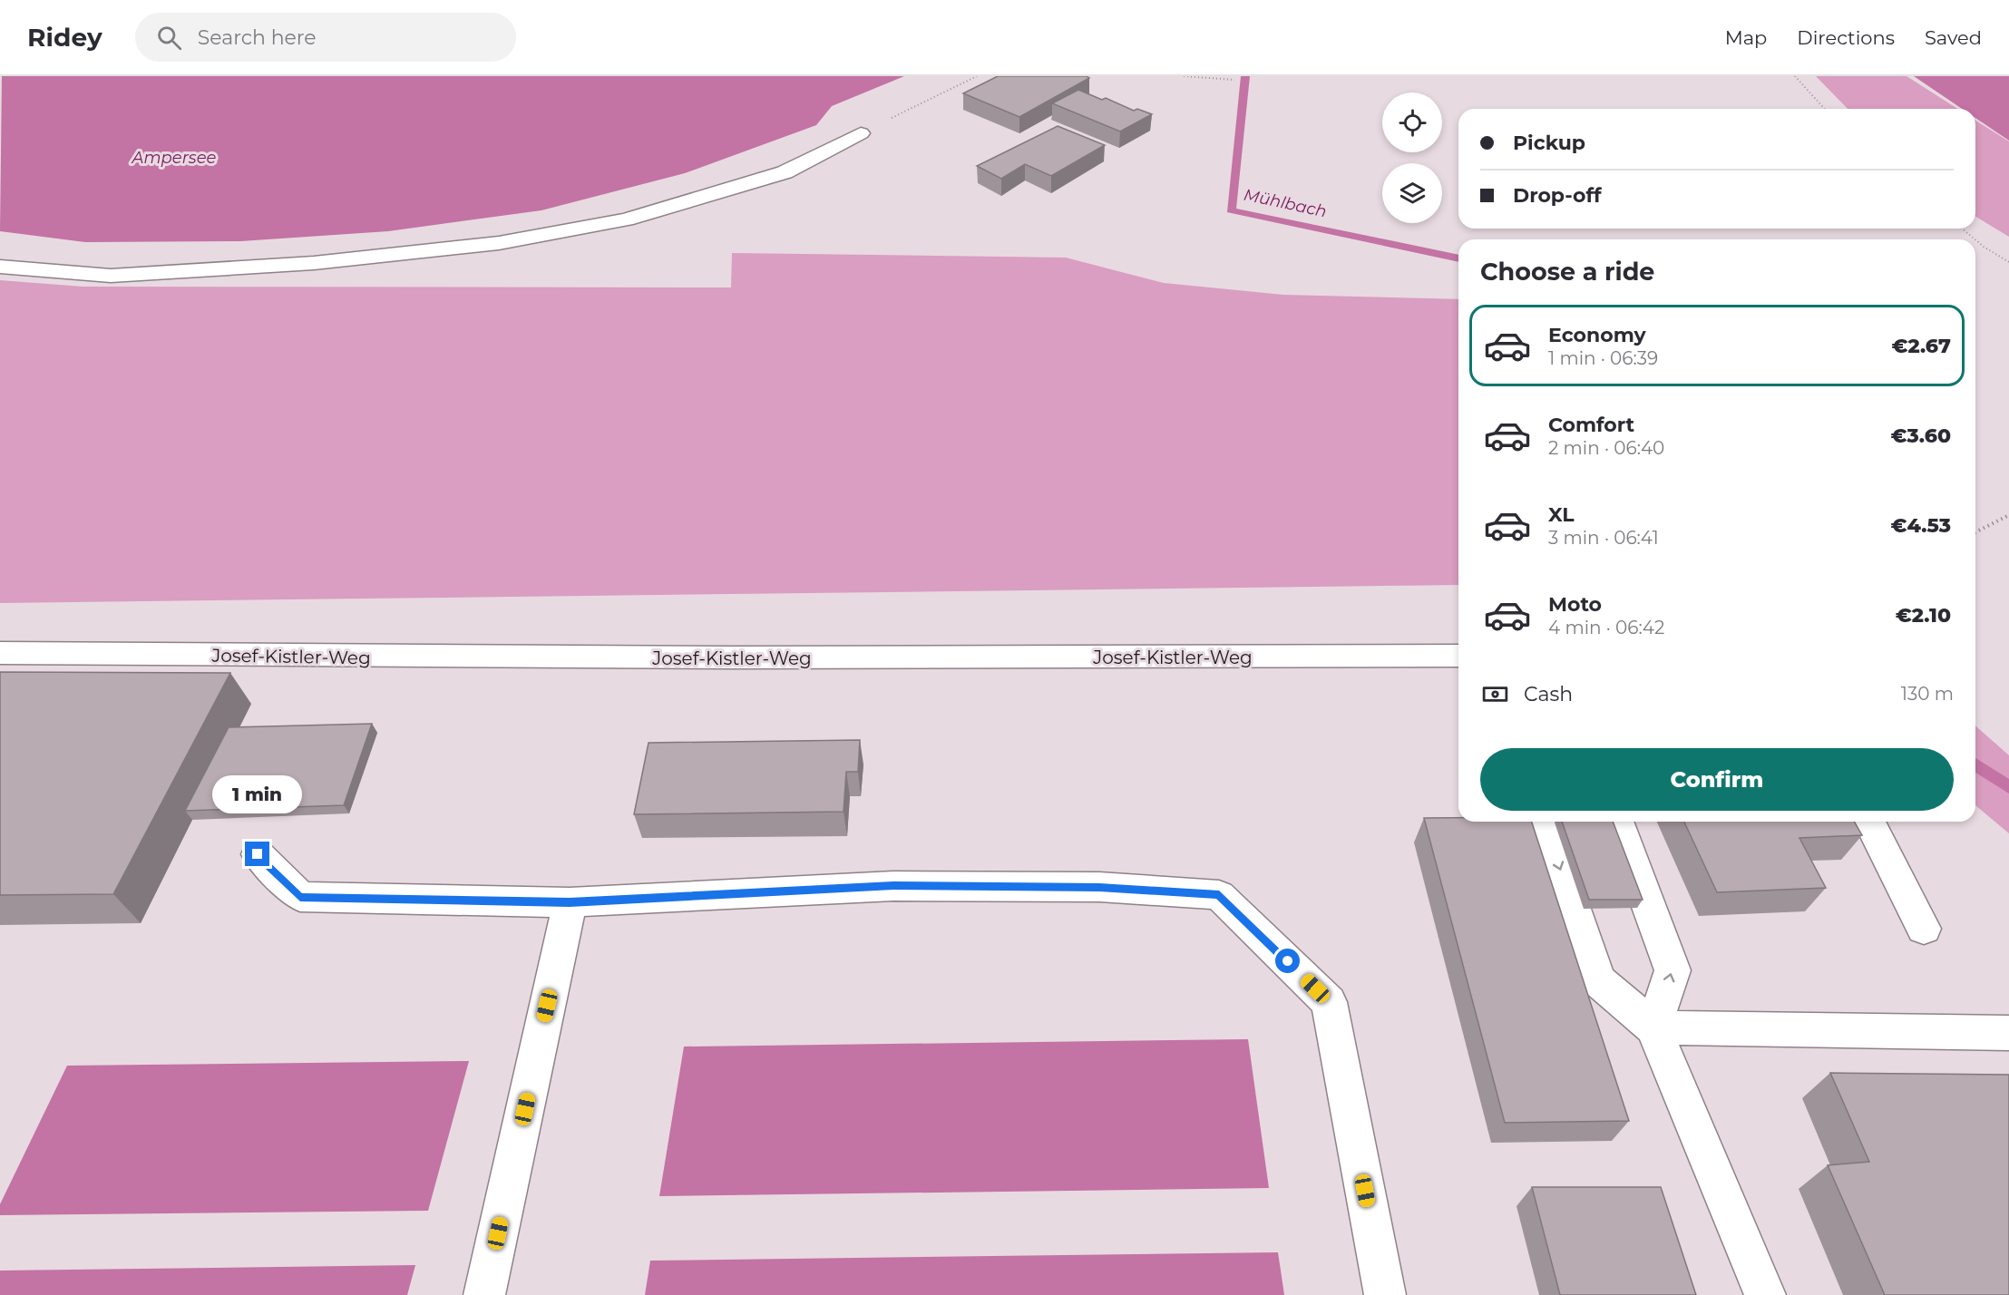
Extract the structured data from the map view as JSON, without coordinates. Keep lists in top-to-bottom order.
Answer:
{
  "streets": {
    "street": ["Josef-Kistler-Weg"]
  },
  "water": ["Ampersee", "Mühlbach"],
  "page": {
    "header": "Ridey",
    "search": "Search here",
    "nav": ["Map", "Directions", "Saved"],
    "banner": ["Pickup", "Drop-off"],
    "heading": "Choose a ride",
    "list": [
      {
        "name": "Economy",
        "note": "1 min · 06:39",
        "value": "€2.67"
      },
      {
        "name": "Comfort",
        "note": "2 min · 06:40",
        "value": "€3.60"
      },
      {
        "name": "XL",
        "note": "3 min · 06:41",
        "value": "€4.53"
      },
      {
        "name": "Moto",
        "note": "4 min · 06:42",
        "value": "€2.10"
      }
    ],
    "pay": ["Cash", "130 m"],
    "buttons": "Confirm",
    "bubble": "1 min"
  }
}
